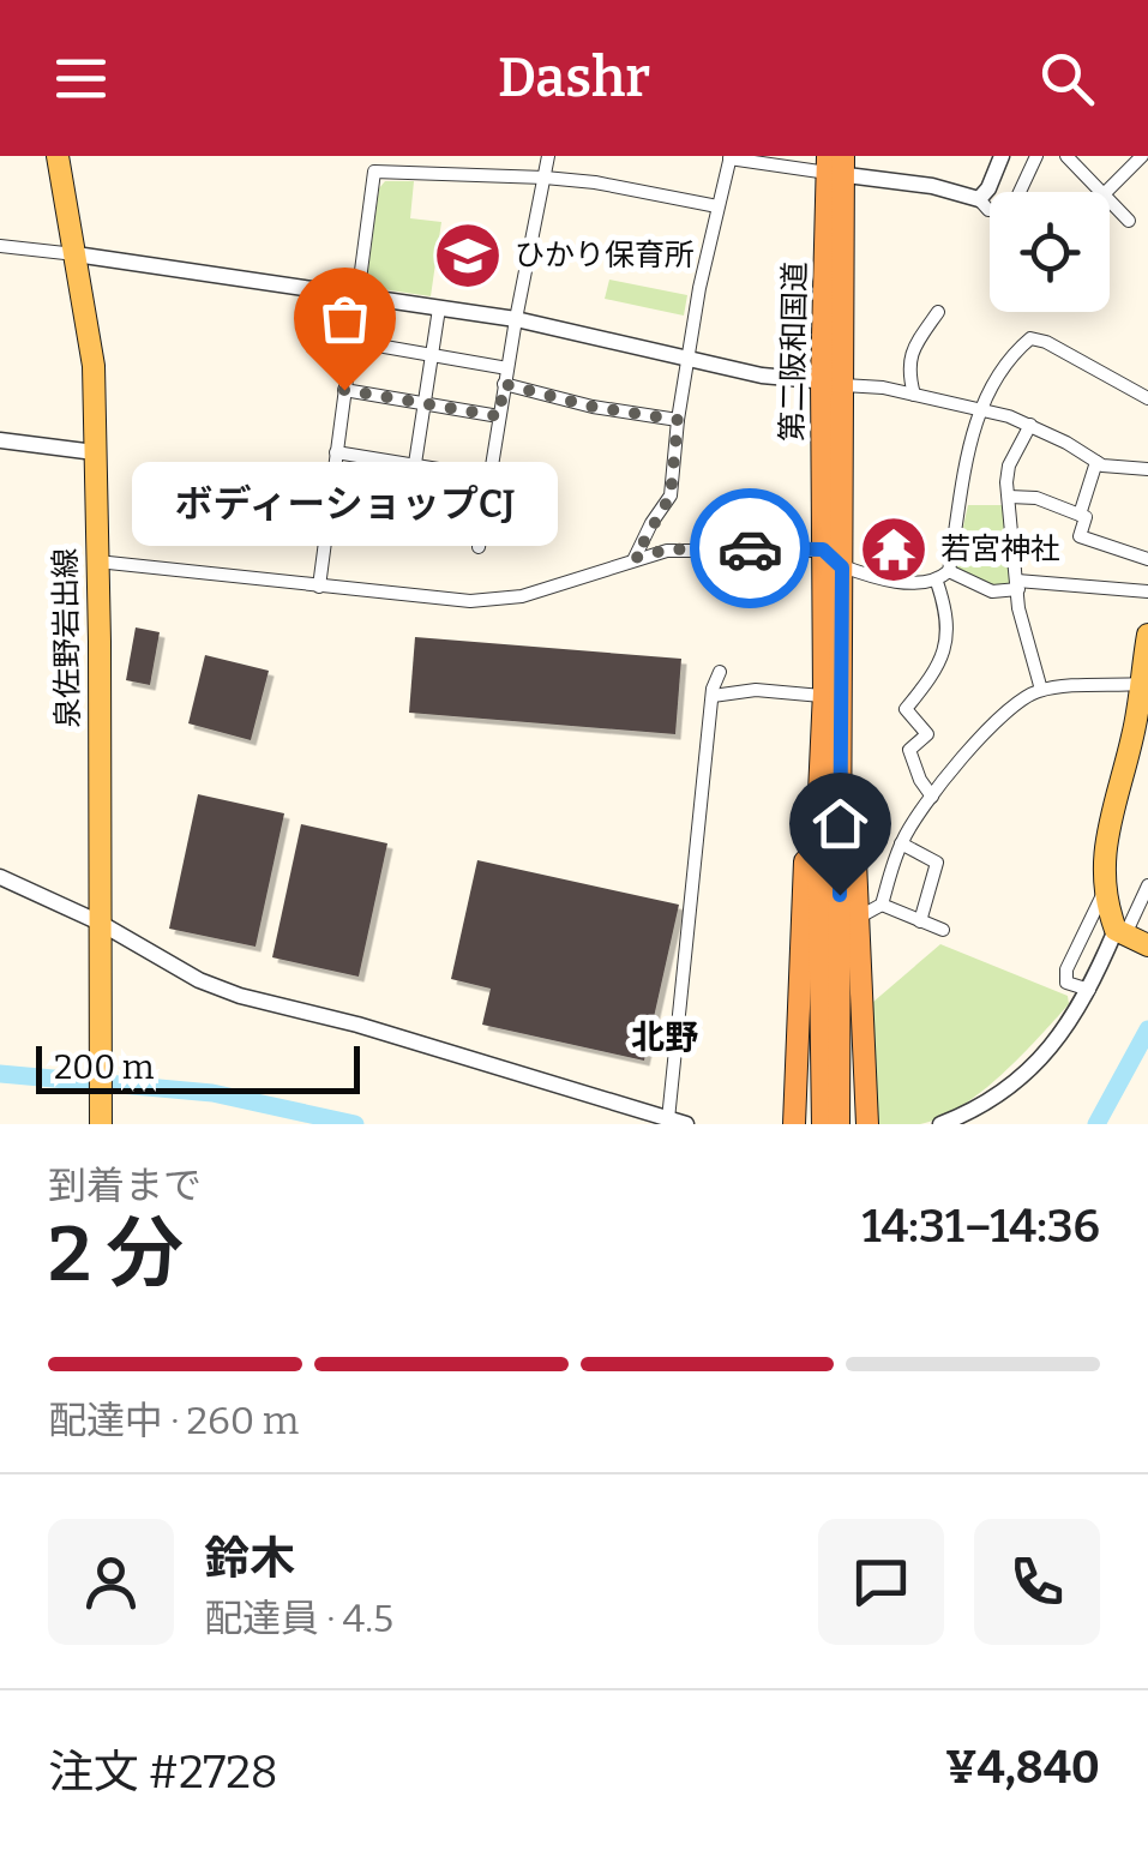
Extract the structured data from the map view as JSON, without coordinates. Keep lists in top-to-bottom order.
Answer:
{
  "streets": {
    "highway": ["第二阪和国道"],
    "main road": ["泉佐野岩出線"]
  },
  "districts": ["北野"],
  "places": {
    "school or university": ["ひかり保育所"],
    "other": ["ボディーショップCJ"],
    "temple": ["若宮神社"]
  },
  "scale_bar": "200 m",
  "page": {
    "header": "Dashr",
    "bubble": "ボディーショップCJ",
    "scale": "200 m",
    "heading": ["2 分", "到着まで", "14:31–14:36"],
    "panel": [
      "鈴木",
      "配達員 · 4.5",
      "注文 #2728",
      "¥4,840"
    ],
    "bar": "配達中 · 260 m"
  }
}
